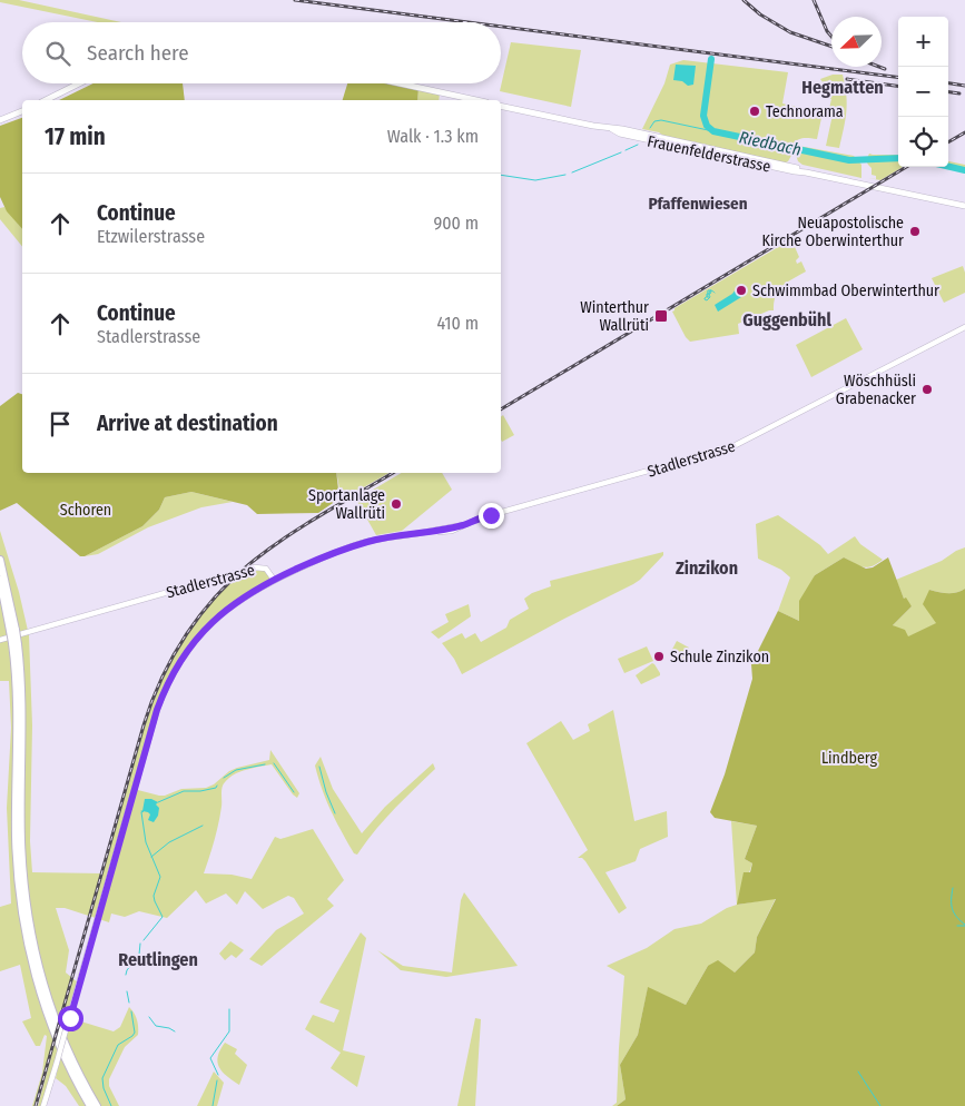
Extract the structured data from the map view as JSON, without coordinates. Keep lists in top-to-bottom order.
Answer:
{
  "streets": {
    "main road": ["Frauenfelderstrasse", "Stadlerstrasse"]
  },
  "districts": [
    "Hegmatten",
    "Pfaffenwiesen",
    "Guggenbühl",
    "Zinzikon",
    "Reutlingen"
  ],
  "water": ["Riedbach"],
  "parks": ["Schoren", "Lindberg"],
  "places": {
    "other": [
      "Technorama",
      "Neuapostolische Kirche Oberwinterthur",
      "Schwimmbad Oberwinterthur",
      "Wöschhüsli Grabenacker",
      "Sportanlage Wallrüti",
      "Schule Zinzikon"
    ],
    "transit": ["Winterthur Wallrüti"]
  },
  "north": "bottom left",
  "page": {
    "map_buttons": ["+", "−"],
    "search": "Search here",
    "heading": ["17 min", "Walk · 1.3 km"],
    "list": [
      ["Continue", "Etzwilerstrasse", "900 m"],
      ["Continue", "Stadlerstrasse", "410 m"],
      "Arrive at destination"
    ]
  }
}
